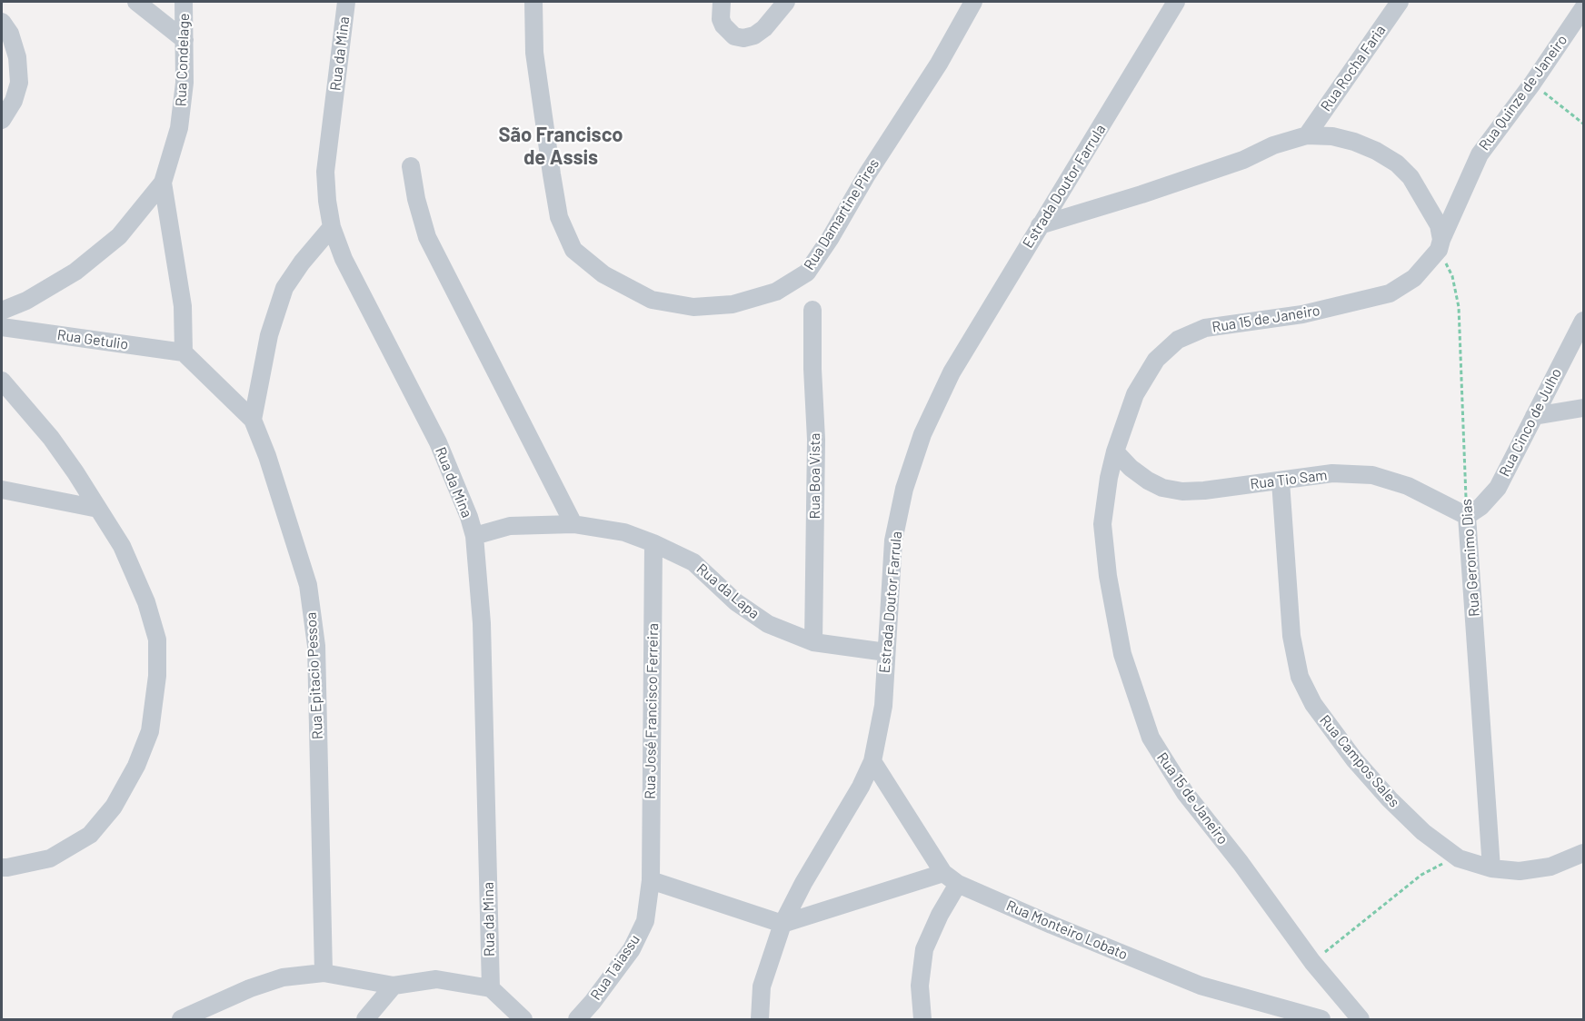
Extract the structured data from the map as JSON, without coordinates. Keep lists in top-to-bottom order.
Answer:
{
  "streets": {
    "street": [
      "Rua da Mina",
      "Rua Condelage",
      "Rua Rocha Faria",
      "Rua Quinze de Janeiro",
      "Estrada Doutor Farrula",
      "Rua Damartine Pires",
      "Rua 15 de Janeiro",
      "Rua Getulio",
      "Rua Cinco de Julho",
      "Rua Boa Vista",
      "Rua Tio Sam",
      "Rua Geronimo Dias",
      "Rua da Lapa",
      "Rua Epitacio Pessoa",
      "Rua José Francisco Ferreira",
      "Rua Campos Sales",
      "Rua Monteiro Lobato",
      "Rua Taiassu"
    ]
  },
  "crossings": [
    ["Rua da Mina", "Rua da Lapa"],
    ["Rua Condelage", "Rua Getulio"],
    ["Rua Condelage", "Rua Epitacio Pessoa"],
    ["Rua Quinze de Janeiro", "Rua 15 de Janeiro"],
    ["Rua Quinze de Janeiro", "Rua Geronimo Dias"],
    ["Estrada Doutor Farrula", "Rua da Lapa"],
    ["Estrada Doutor Farrula", "Rua Monteiro Lobato"],
    ["Rua 15 de Janeiro", "Rua Tio Sam"],
    ["Rua 15 de Janeiro", "Rua Geronimo Dias"],
    ["Rua Getulio", "Rua Epitacio Pessoa"],
    ["Rua Cinco de Julho", "Rua Tio Sam"],
    ["Rua Cinco de Julho", "Rua Geronimo Dias"],
    ["Rua Boa Vista", "Rua da Lapa"],
    ["Rua Tio Sam", "Rua Geronimo Dias"],
    ["Rua Tio Sam", "Rua Campos Sales"],
    ["Rua Geronimo Dias", "Rua Campos Sales"],
    ["Rua da Lapa", "Rua José Francisco Ferreira"],
    ["Rua José Francisco Ferreira", "Rua Taiassu"]
  ],
  "districts": ["São Francisco de Assis"]
}
